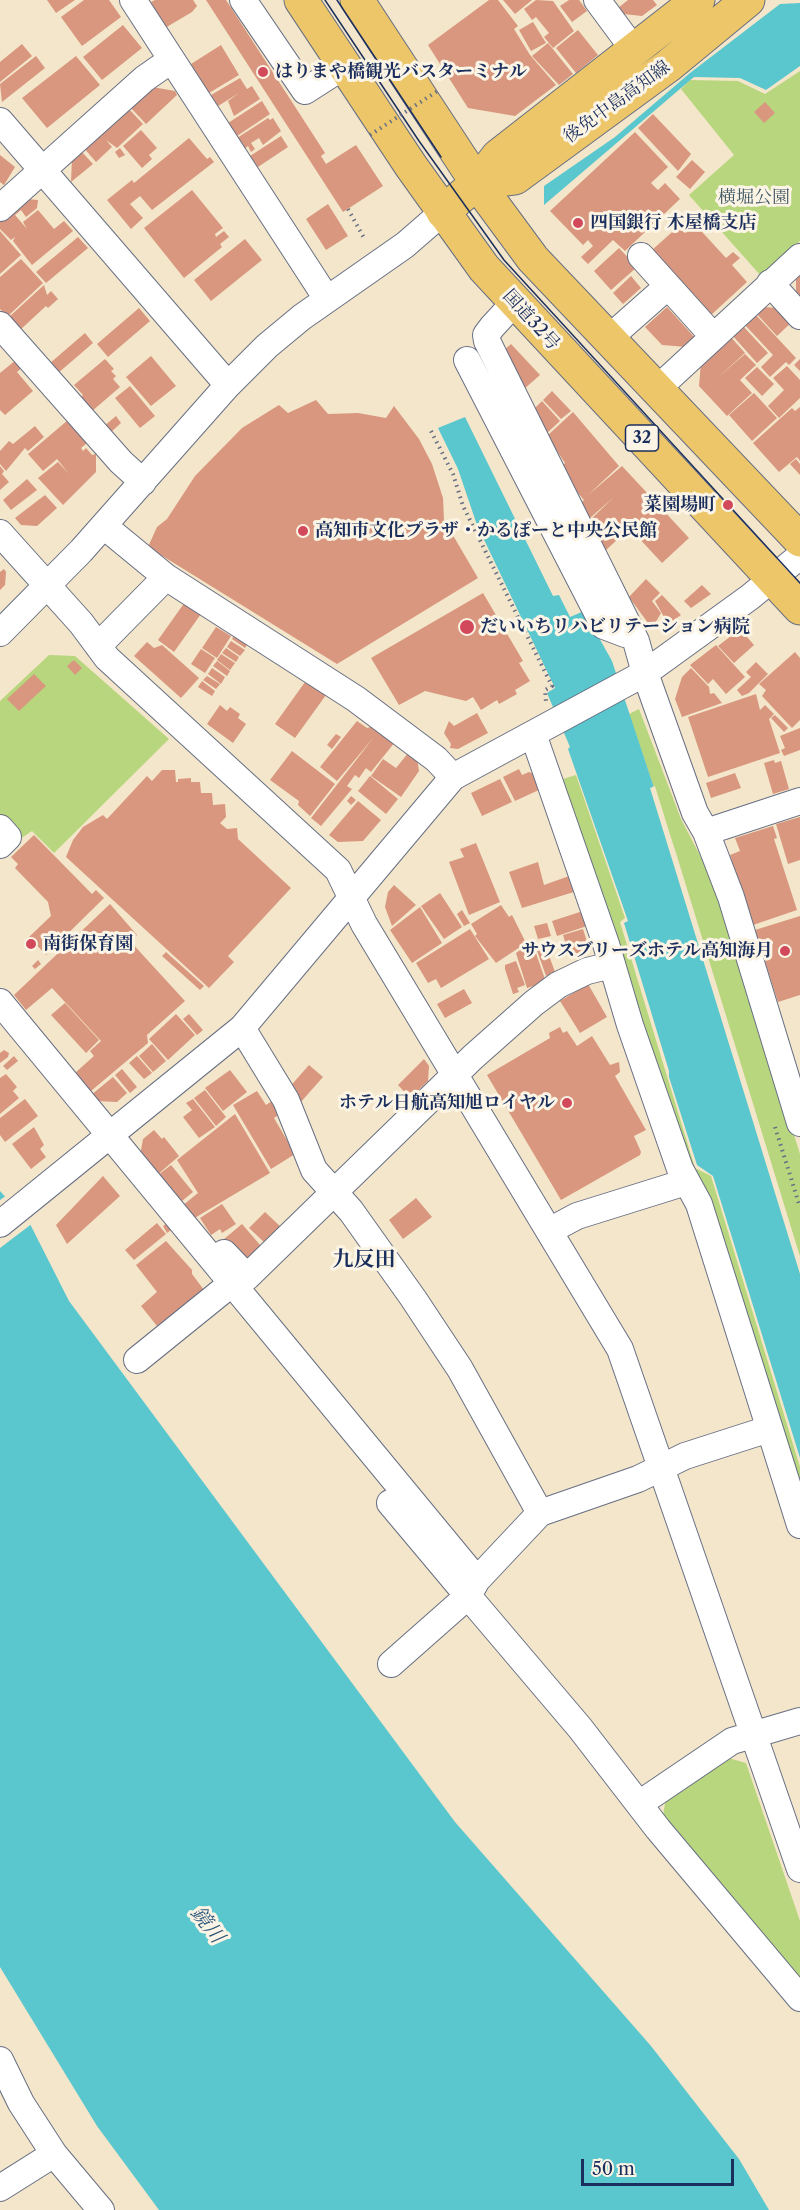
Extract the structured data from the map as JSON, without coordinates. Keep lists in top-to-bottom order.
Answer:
{
  "streets": {
    "main road": ["後免中島高知線", "国道32号", "32"]
  },
  "crossings": [
    ["後免中島高知線", "国道32号"],
    ["後免中島高知線", "32"]
  ],
  "districts": ["九反田"],
  "water": ["鏡川"],
  "parks": ["横堀公園"],
  "places": [
    "はりまや橋観光バスターミナル",
    "四国銀行 木屋橋支店",
    "菜園場町",
    "高知市文化プラザ・かるぽーと中央公民館",
    "だいいちリハビリテーション病院",
    "南街保育園",
    "サウスブリーズホテル高知海月",
    "ホテル日航高知旭ロイヤル"
  ],
  "scale_bar": "50 m"
}
